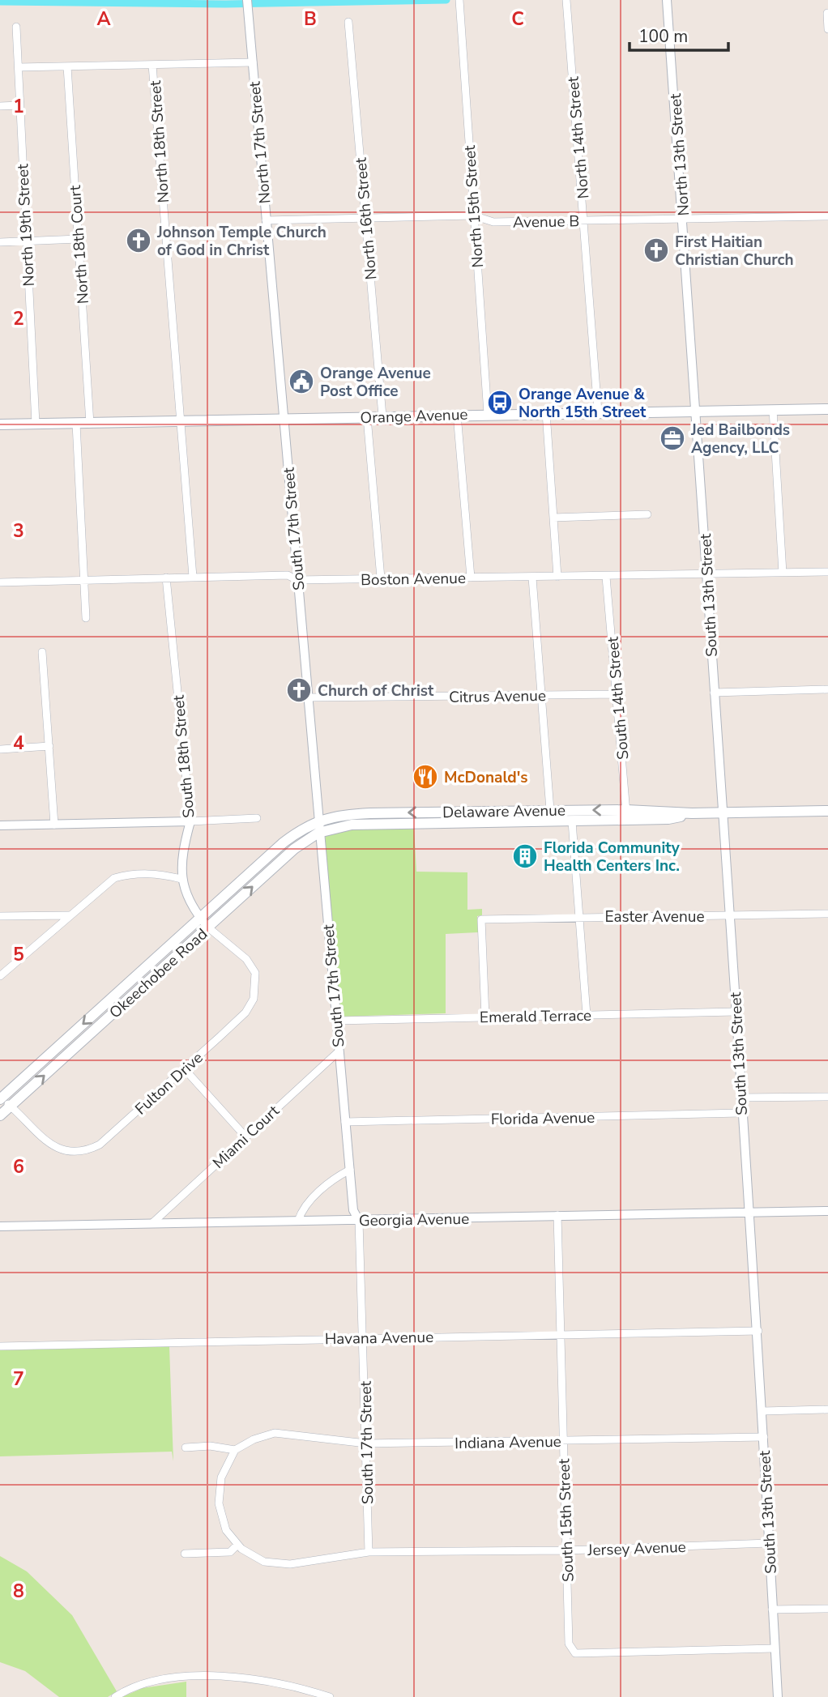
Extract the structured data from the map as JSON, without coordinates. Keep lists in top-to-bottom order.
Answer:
{
  "streets": {
    "main road": ["Orange Avenue", "Delaware Avenue", "Okeechobee Road"],
    "street": [
      "North 14th Street",
      "North 18th Street",
      "North 17th Street",
      "North 13th Street",
      "North 15th Street",
      "North 16th Street",
      "Avenue B",
      "North 19th Street",
      "North 18th Court",
      "South 17th Street",
      "Boston Avenue",
      "South 13th Street",
      "Citrus Avenue",
      "South 14th Street",
      "South 18th Street",
      "Easter Avenue",
      "Emerald Terrace",
      "Fulton Drive",
      "Florida Avenue",
      "Miami Court",
      "Georgia Avenue",
      "Havana Avenue",
      "Indiana Avenue",
      "South 15th Street",
      "Jersey Avenue"
    ]
  },
  "crossings": [
    ["North 14th Street", "Avenue B"],
    ["North 14th Street", "Orange Avenue"],
    ["North 18th Street", "Orange Avenue"],
    ["North 17th Street", "Avenue B"],
    ["North 17th Street", "Orange Avenue"],
    ["North 17th Street", "South 17th Street"],
    ["North 13th Street", "Avenue B"],
    ["North 13th Street", "Orange Avenue"],
    ["North 13th Street", "South 13th Street"],
    ["North 15th Street", "Avenue B"],
    ["North 15th Street", "Orange Avenue"],
    ["North 16th Street", "Avenue B"],
    ["North 16th Street", "Orange Avenue"],
    ["North 19th Street", "Orange Avenue"],
    ["North 18th Court", "Orange Avenue"],
    ["Orange Avenue", "South 17th Street"],
    ["Orange Avenue", "South 13th Street"],
    ["South 17th Street", "Boston Avenue"],
    ["South 17th Street", "Citrus Avenue"],
    ["South 17th Street", "Delaware Avenue"],
    ["South 17th Street", "Okeechobee Road"],
    ["South 17th Street", "Emerald Terrace"],
    ["South 17th Street", "Florida Avenue"],
    ["South 17th Street", "Miami Court"],
    ["South 17th Street", "Georgia Avenue"],
    ["South 17th Street", "Havana Avenue"],
    ["South 17th Street", "Indiana Avenue"],
    ["South 17th Street", "Jersey Avenue"],
    ["Boston Avenue", "South 13th Street"],
    ["Boston Avenue", "South 14th Street"],
    ["Boston Avenue", "South 18th Street"],
    ["South 13th Street", "Delaware Avenue"],
    ["South 13th Street", "Easter Avenue"],
    ["South 13th Street", "Emerald Terrace"],
    ["South 13th Street", "Florida Avenue"],
    ["South 13th Street", "Georgia Avenue"],
    ["South 13th Street", "Havana Avenue"],
    ["South 13th Street", "Indiana Avenue"],
    ["South 13th Street", "South 15th Street"],
    ["South 13th Street", "Jersey Avenue"],
    ["Citrus Avenue", "South 14th Street"],
    ["South 14th Street", "Delaware Avenue"],
    ["South 18th Street", "Okeechobee Road"],
    ["South 18th Street", "Fulton Drive"],
    ["Delaware Avenue", "Okeechobee Road"],
    ["Easter Avenue", "Emerald Terrace"],
    ["Okeechobee Road", "Fulton Drive"],
    ["Miami Court", "Georgia Avenue"],
    ["Georgia Avenue", "South 15th Street"],
    ["Havana Avenue", "South 15th Street"],
    ["Indiana Avenue", "South 15th Street"],
    ["Indiana Avenue", "Jersey Avenue"],
    ["South 15th Street", "Jersey Avenue"]
  ],
  "places": {
    "church": ["Johnson Temple Church of God in Christ", "First Haitian Christian Church", "Church of Christ"],
    "public building": ["Orange Avenue Post Office"],
    "bus stop": ["Orange Avenue & North 15th Street"],
    "office": ["Jed Bailbonds Agency, LLC"],
    "restaurant": ["McDonald's"],
    "building": ["Florida Community Health Centers Inc."]
  },
  "scale_bar": "100 m",
  "grid": {
    "columns": ["A", "B", "C"],
    "rows": [
      "1",
      "2",
      "3",
      "4",
      "5",
      "6",
      "7",
      "8"
    ]
  }
}
